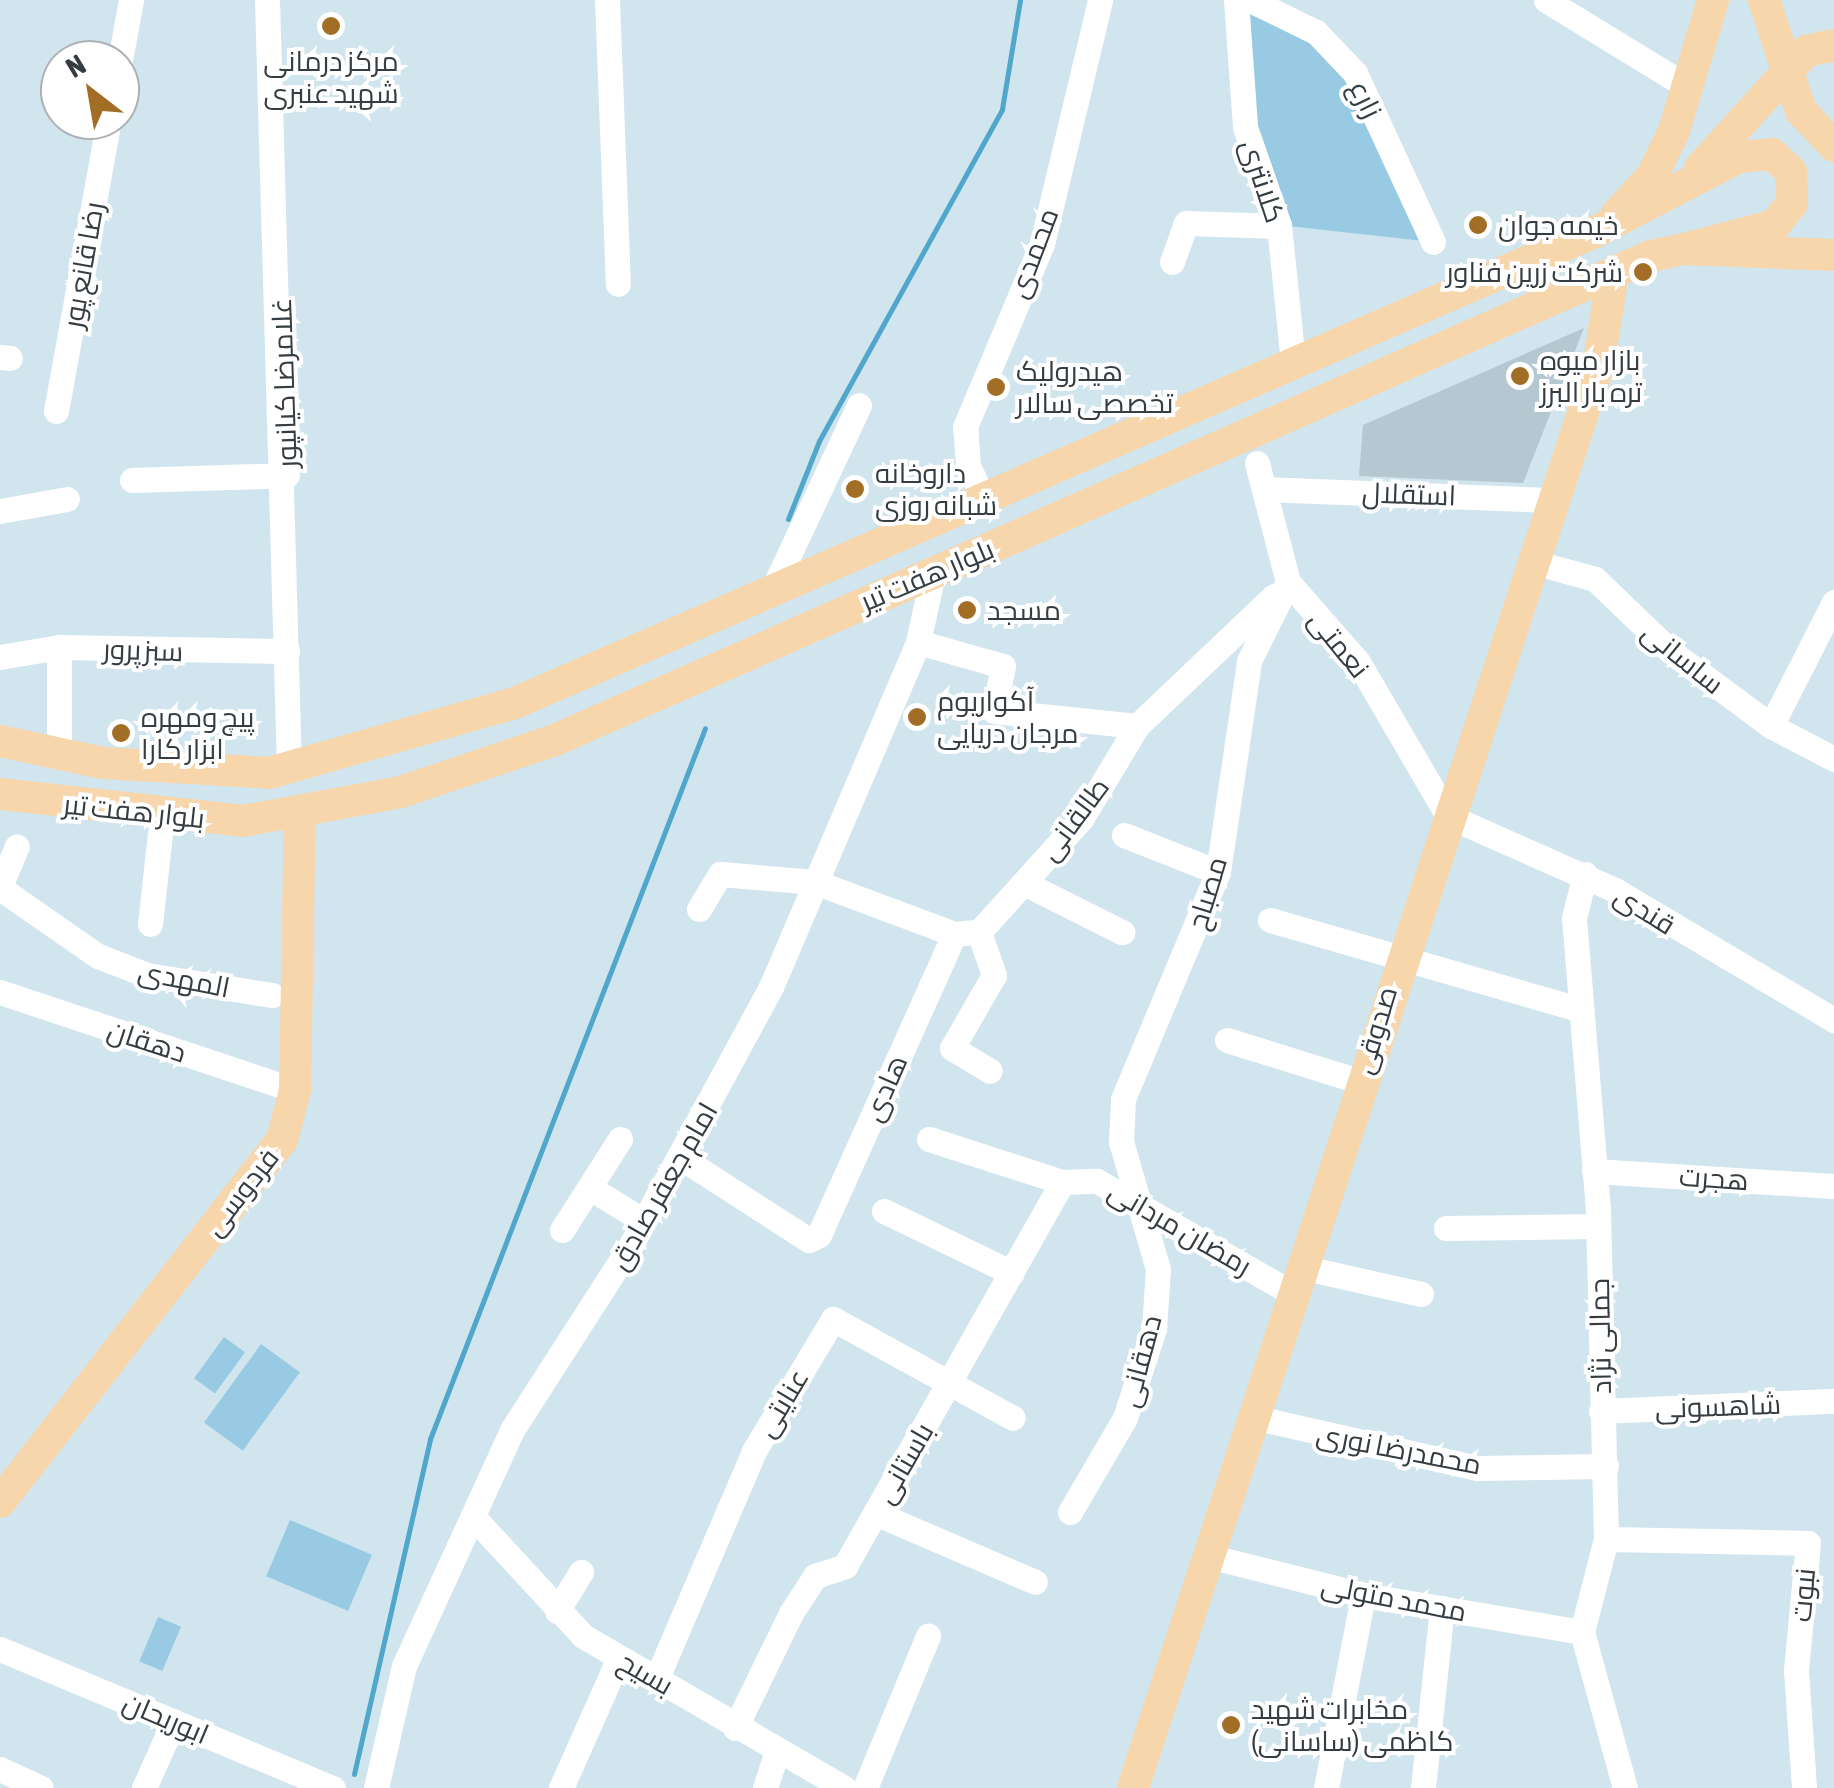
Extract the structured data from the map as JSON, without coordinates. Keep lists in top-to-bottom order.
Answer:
{
  "streets": {
    "main road": ["بلوار هفت تیر", "صدوقی", "فردوسی"],
    "street": [
      "زارع",
      "کلانتری",
      "محمدی",
      "رضا قانع پور",
      "غلامرضا کیانپور",
      "استقلال",
      "نعمتی",
      "سبزپرور",
      "ساسانی",
      "طالقانی",
      "مصباح",
      "قندی",
      "المهدی",
      "دهقان",
      "هادی",
      "هجرت",
      "امام جعفر صادق",
      "رمضان مردانی",
      "جمالی نژاد",
      "دهقانی",
      "عنایتی",
      "شاهسونی",
      "محمدرضا نوری",
      "باستانی",
      "نبوت",
      "محمد متولی",
      "بسیح",
      "ابوریحان"
    ]
  },
  "crossings": [
    ["کلانتری", "بلوار هفت تیر"],
    ["محمدی", "بلوار هفت تیر"],
    ["غلامرضا کیانپور", "بلوار هفت تیر"],
    ["غلامرضا کیانپور", "سبزپرور"],
    ["استقلال", "نعمتی"],
    ["استقلال", "صدوقی"],
    ["بلوار هفت تیر", "صدوقی"],
    ["بلوار هفت تیر", "امام جعفر صادق"],
    ["بلوار هفت تیر", "فردوسی"],
    ["نعمتی", "طالقانی"],
    ["نعمتی", "مصباح"],
    ["نعمتی", "قندی"],
    ["نعمتی", "صدوقی"],
    ["ساسانی", "صدوقی"],
    ["طالقانی", "مصباح"],
    ["طالقانی", "هادی"],
    ["مصباح", "رمضان مردانی"],
    ["مصباح", "دهقانی"],
    ["قندی", "صدوقی"],
    ["قندی", "جمالی نژاد"],
    ["صدوقی", "رمضان مردانی"],
    ["صدوقی", "محمدرضا نوری"],
    ["صدوقی", "محمد متولی"],
    ["دهقان", "فردوسی"],
    ["هادی", "امام جعفر صادق"],
    ["هجرت", "جمالی نژاد"],
    ["امام جعفر صادق", "بسیح"],
    ["رمضان مردانی", "دهقانی"],
    ["رمضان مردانی", "باستانی"],
    ["جمالی نژاد", "شاهسونی"],
    ["جمالی نژاد", "محمدرضا نوری"],
    ["جمالی نژاد", "نبوت"],
    ["جمالی نژاد", "محمد متولی"],
    ["عنایتی", "باستانی"],
    ["عنایتی", "بسیح"],
    ["باستانی", "بسیح"]
  ],
  "places": [
    "مرکز درمانی شهید عنبری",
    "خیمه جوان",
    "شرکت زرین فناور",
    "بازار میوه تره بار البرز",
    "هیدرولیک تخصصی سالار",
    "داروخانه شبانه روزی",
    "مسجد",
    "آکواریوم مرجان دریایی",
    "پیچ ومهره ابزار کارا",
    "مخابرات شهید کاظمی (ساسانی)"
  ],
  "north": "top left"
}
